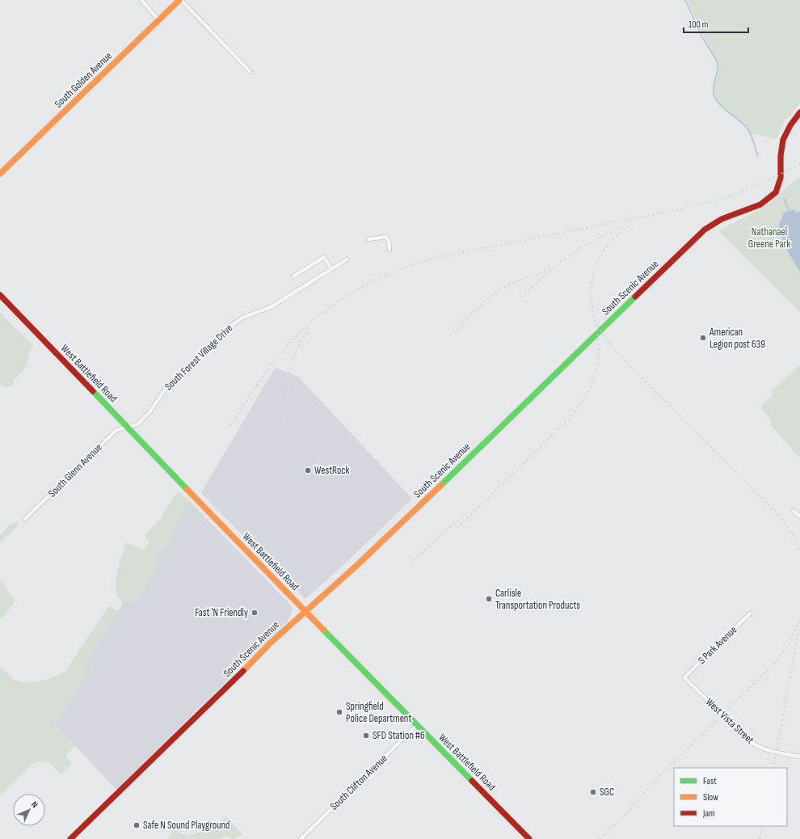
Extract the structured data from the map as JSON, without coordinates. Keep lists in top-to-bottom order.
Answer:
{
  "streets": {
    "main road": ["South Golden Avenue", "South Scenic Avenue", "West Battlefield Road"],
    "street": [
      "South Forest Village Drive",
      "South Glenn Avenue",
      "S Park Avenue",
      "West Vista Street",
      "South Clifton Avenue"
    ]
  },
  "crossings": [
    ["South Scenic Avenue", "West Battlefield Road"],
    ["South Forest Village Drive", "West Battlefield Road"],
    ["South Forest Village Drive", "South Glenn Avenue"],
    ["West Battlefield Road", "South Glenn Avenue"],
    ["West Battlefield Road", "South Clifton Avenue"],
    ["S Park Avenue", "West Vista Street"]
  ],
  "parks": ["Nathanael Greene Park"],
  "places": [
    "American Legion post 639",
    "WestRock",
    "Carlisle Transportation Products",
    "Fast 'N Friendly",
    "Springfield Police Department",
    "SFD Station #6",
    "SGC",
    "Safe N Sound Playground"
  ],
  "legend": ["Fast", "Slow", "Jam"],
  "scale_bar": "100 m",
  "north": "top right"
}
